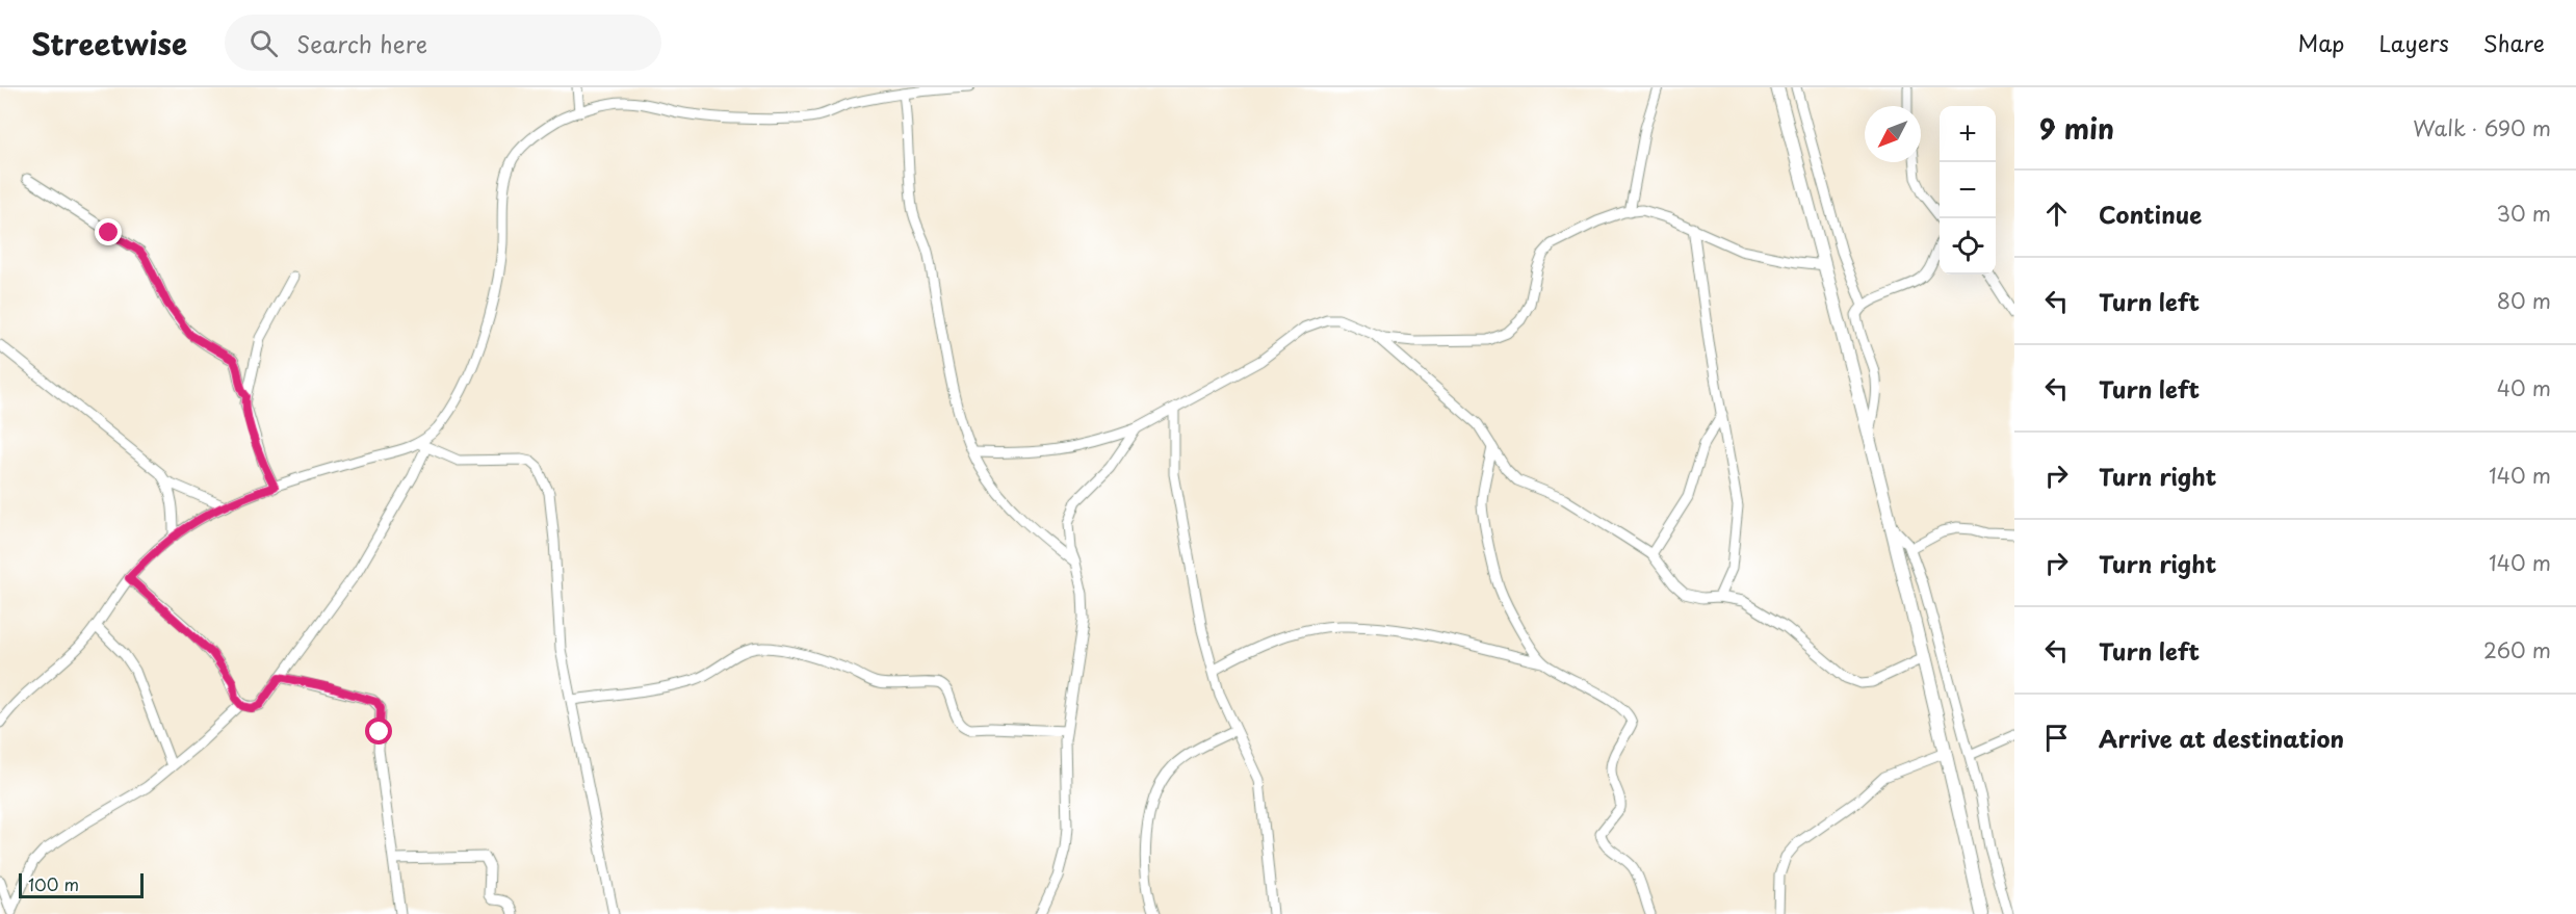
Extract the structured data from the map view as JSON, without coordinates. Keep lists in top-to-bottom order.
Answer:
{
  "scale_bar": "100 m",
  "north": "bottom left",
  "page": {
    "header": "Streetwise",
    "search": "Search here",
    "nav": ["Map", "Layers", "Share"],
    "heading": ["9 min", "Walk · 690 m"],
    "map_buttons": ["+", "−"],
    "list": [
      ["Continue", "30 m"],
      ["Turn left", "80 m"],
      ["Turn left", "40 m"],
      ["Turn right", "140 m"],
      ["Turn right", "140 m"],
      ["Turn left", "260 m"],
      "Arrive at destination"
    ],
    "scale": "100 m"
  }
}
